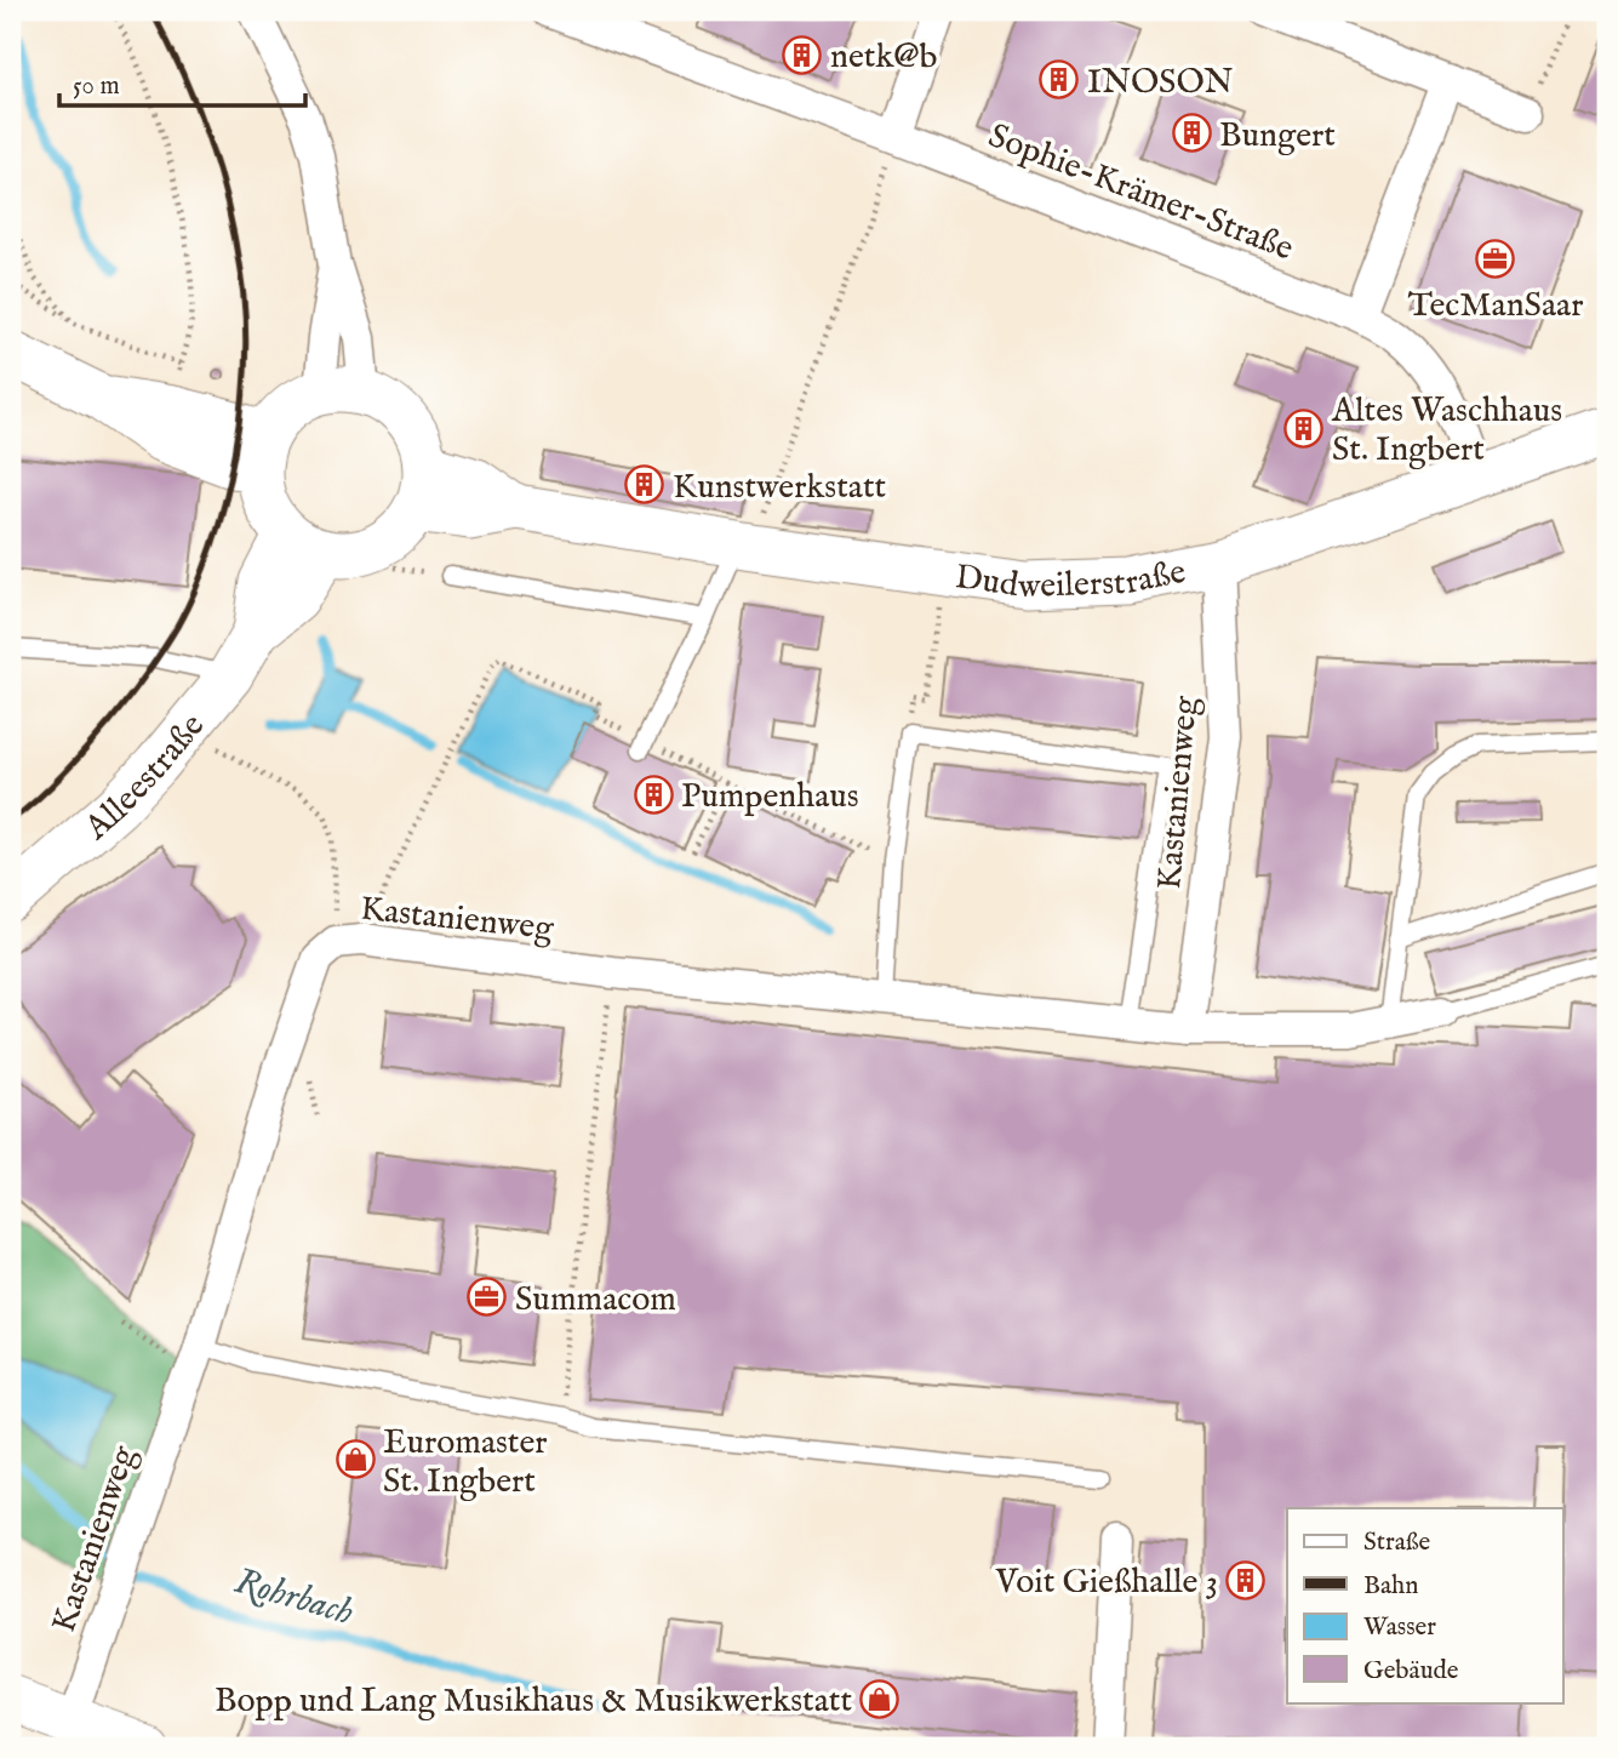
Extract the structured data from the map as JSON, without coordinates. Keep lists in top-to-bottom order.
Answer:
{
  "streets": {
    "main road": ["Dudweilerstraße", "Alleestraße"],
    "street": ["Sophie-Krämer-Straße", "Kastanienweg"]
  },
  "crossings": [
    ["Sophie-Krämer-Straße", "Dudweilerstraße"],
    ["Dudweilerstraße", "Alleestraße"],
    ["Dudweilerstraße", "Kastanienweg"]
  ],
  "water": ["Rohrbach"],
  "places": {
    "building": [
      "netk@b",
      "INOSON",
      "Bungert",
      "Altes Waschhaus St. Ingbert",
      "Kunstwerkstatt",
      "Pumpenhaus",
      "Voit Gießhalle 3"
    ],
    "office": ["TecManSaar", "Summacom"],
    "shop": ["Euromaster St. Ingbert", "Bopp und Lang Musikhaus & Musikwerkstatt"]
  },
  "legend": [
    "Straße",
    "Bahn",
    "Wasser",
    "Gebäude"
  ],
  "scale_bar": "50 m"
}
